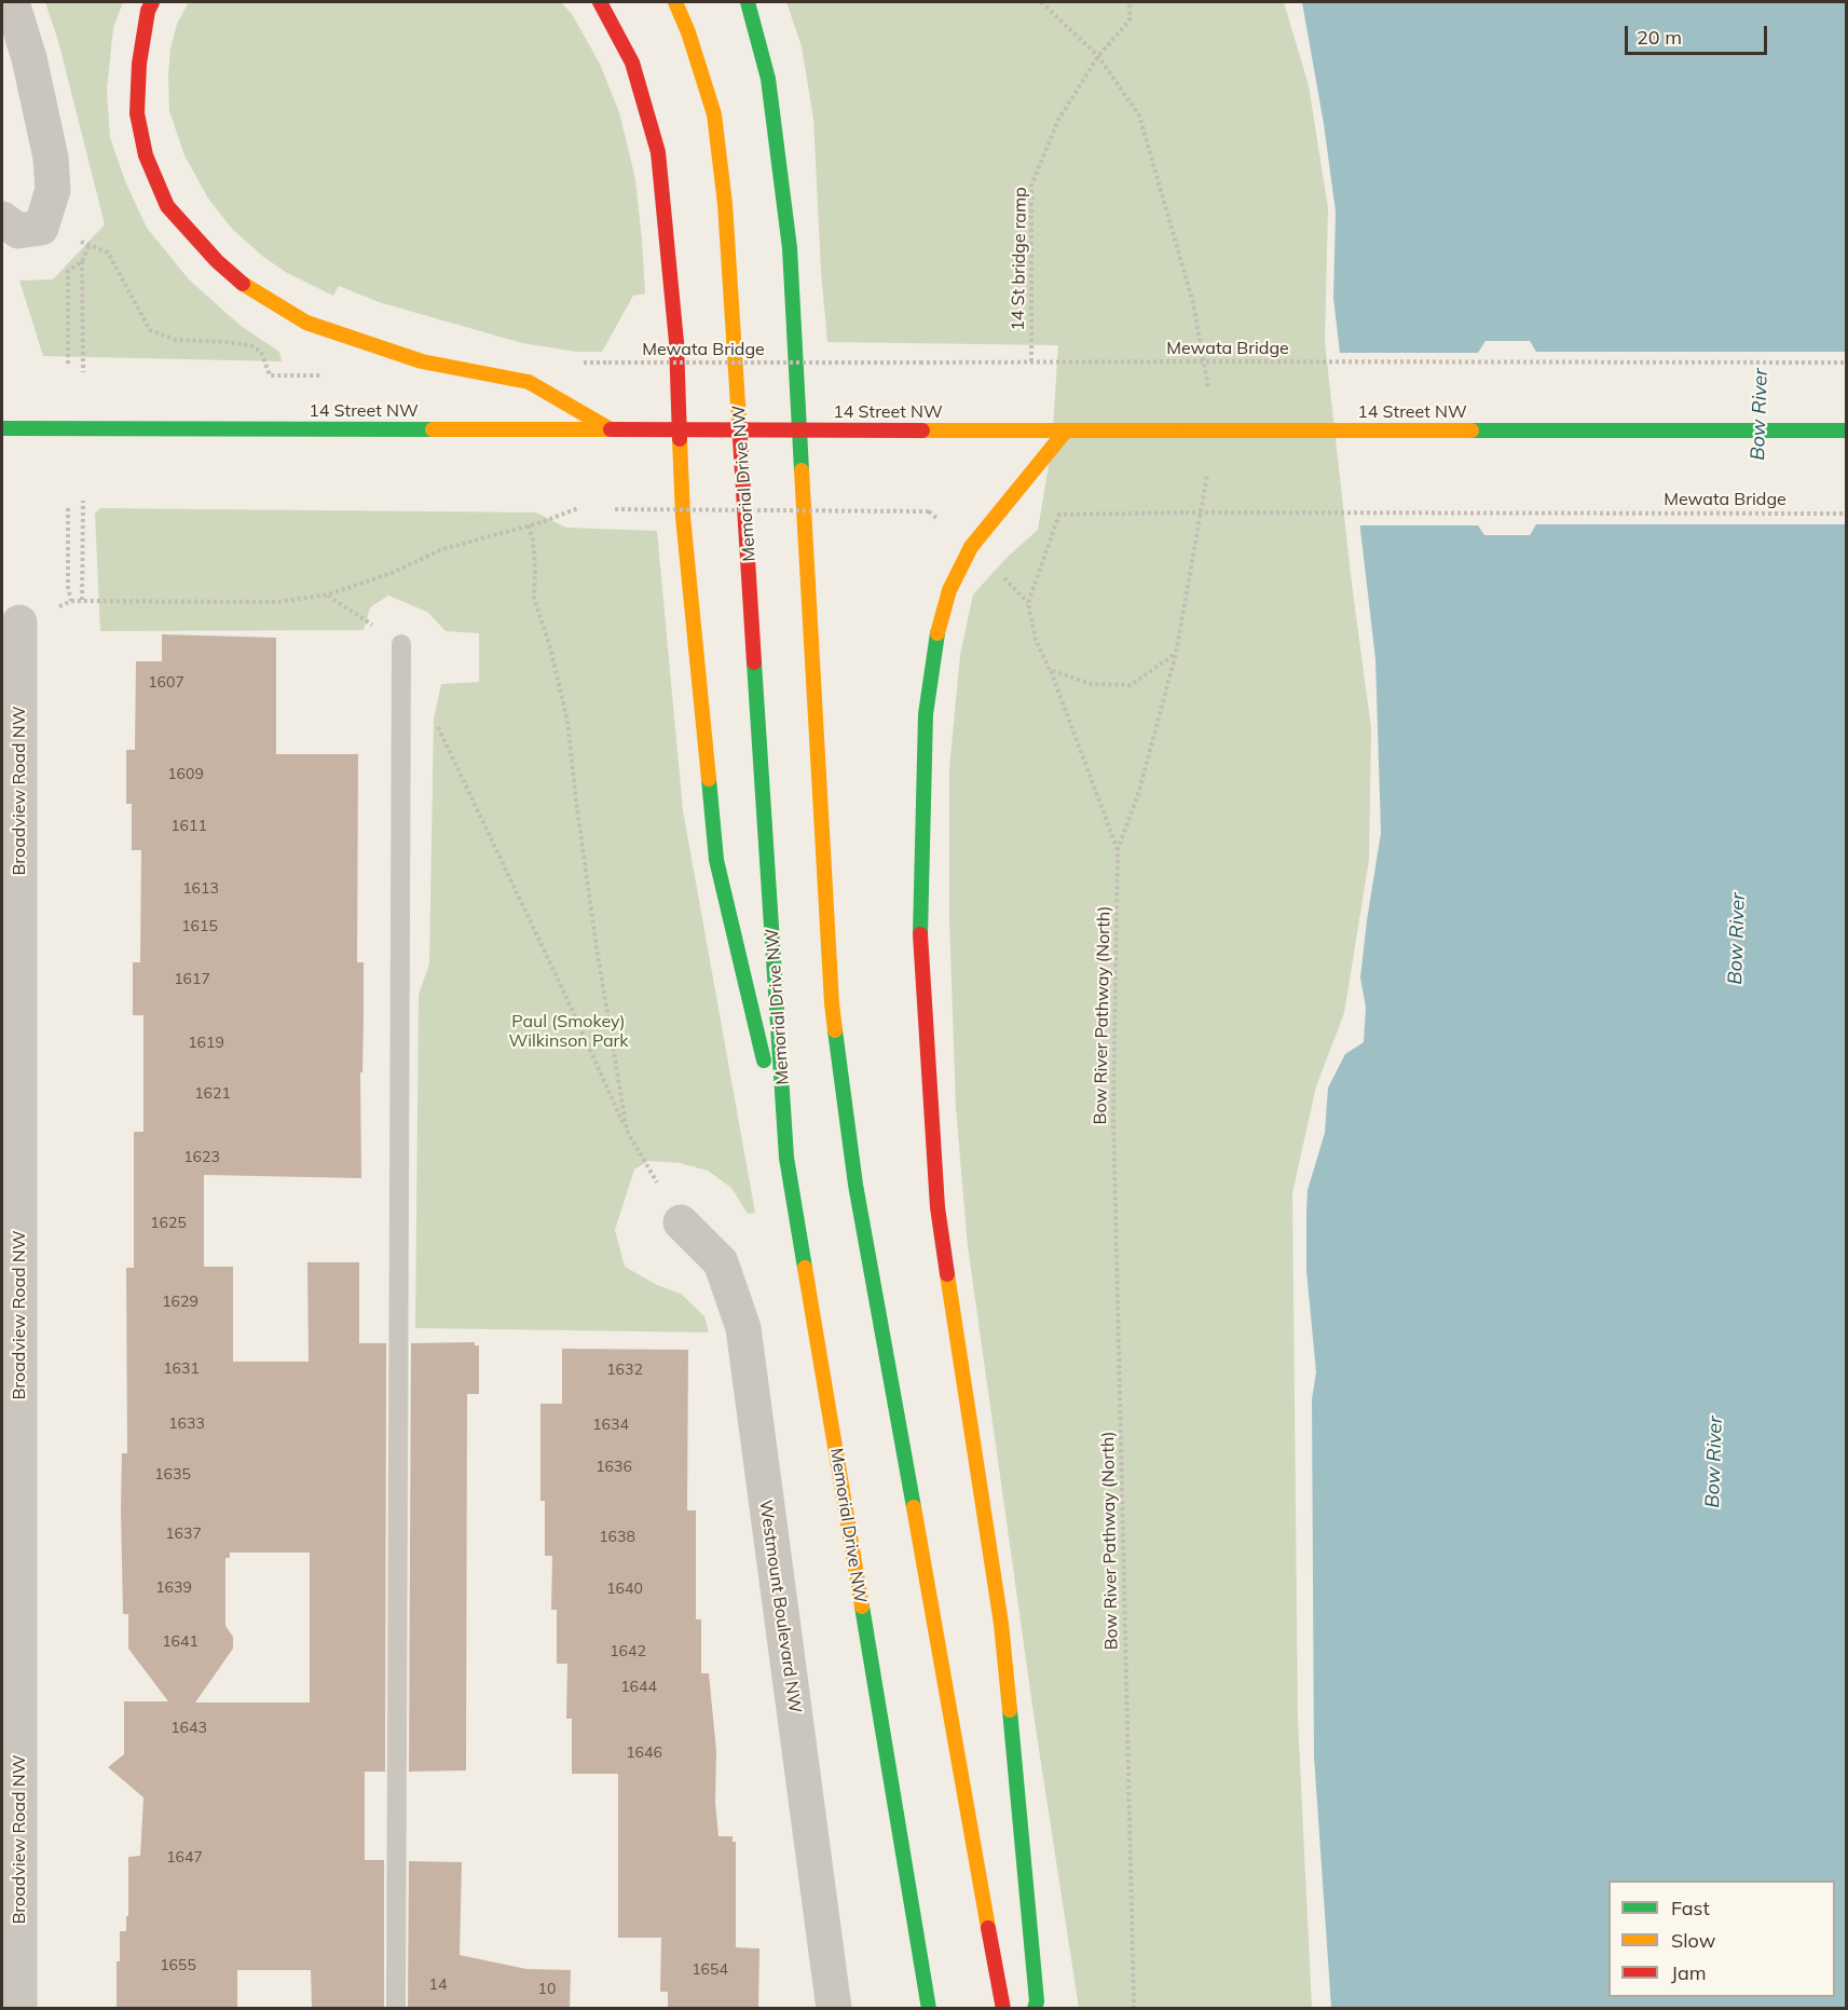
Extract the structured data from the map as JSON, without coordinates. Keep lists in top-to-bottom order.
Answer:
{
  "streets": {
    "main road": ["14 Street NW", "Memorial Drive NW"],
    "street": ["Broadview Road NW", "Westmount Boulevard NW"],
    "path": ["14 St bridge ramp", "Mewata Bridge", "Bow River Pathway (North)"]
  },
  "crossings": [
    ["14 St bridge ramp", "Mewata Bridge"]
  ],
  "water": ["Bow River"],
  "parks": ["Paul (Smokey) Wilkinson Park"],
  "house_numbers": [
    "1607",
    "1609",
    "1611",
    "1613",
    "1615",
    "1617",
    "1619",
    "1621",
    "1623",
    "1625",
    "1629",
    "1631",
    "1632",
    "1633",
    "1634",
    "1636",
    "1635",
    "1637",
    "1638",
    "1639",
    "1640",
    "1641",
    "1642",
    "1644",
    "1643",
    "1646",
    "1647",
    "1655",
    "1654",
    "14",
    "10"
  ],
  "legend": ["Fast", "Slow", "Jam"],
  "scale_bar": "20 m"
}
